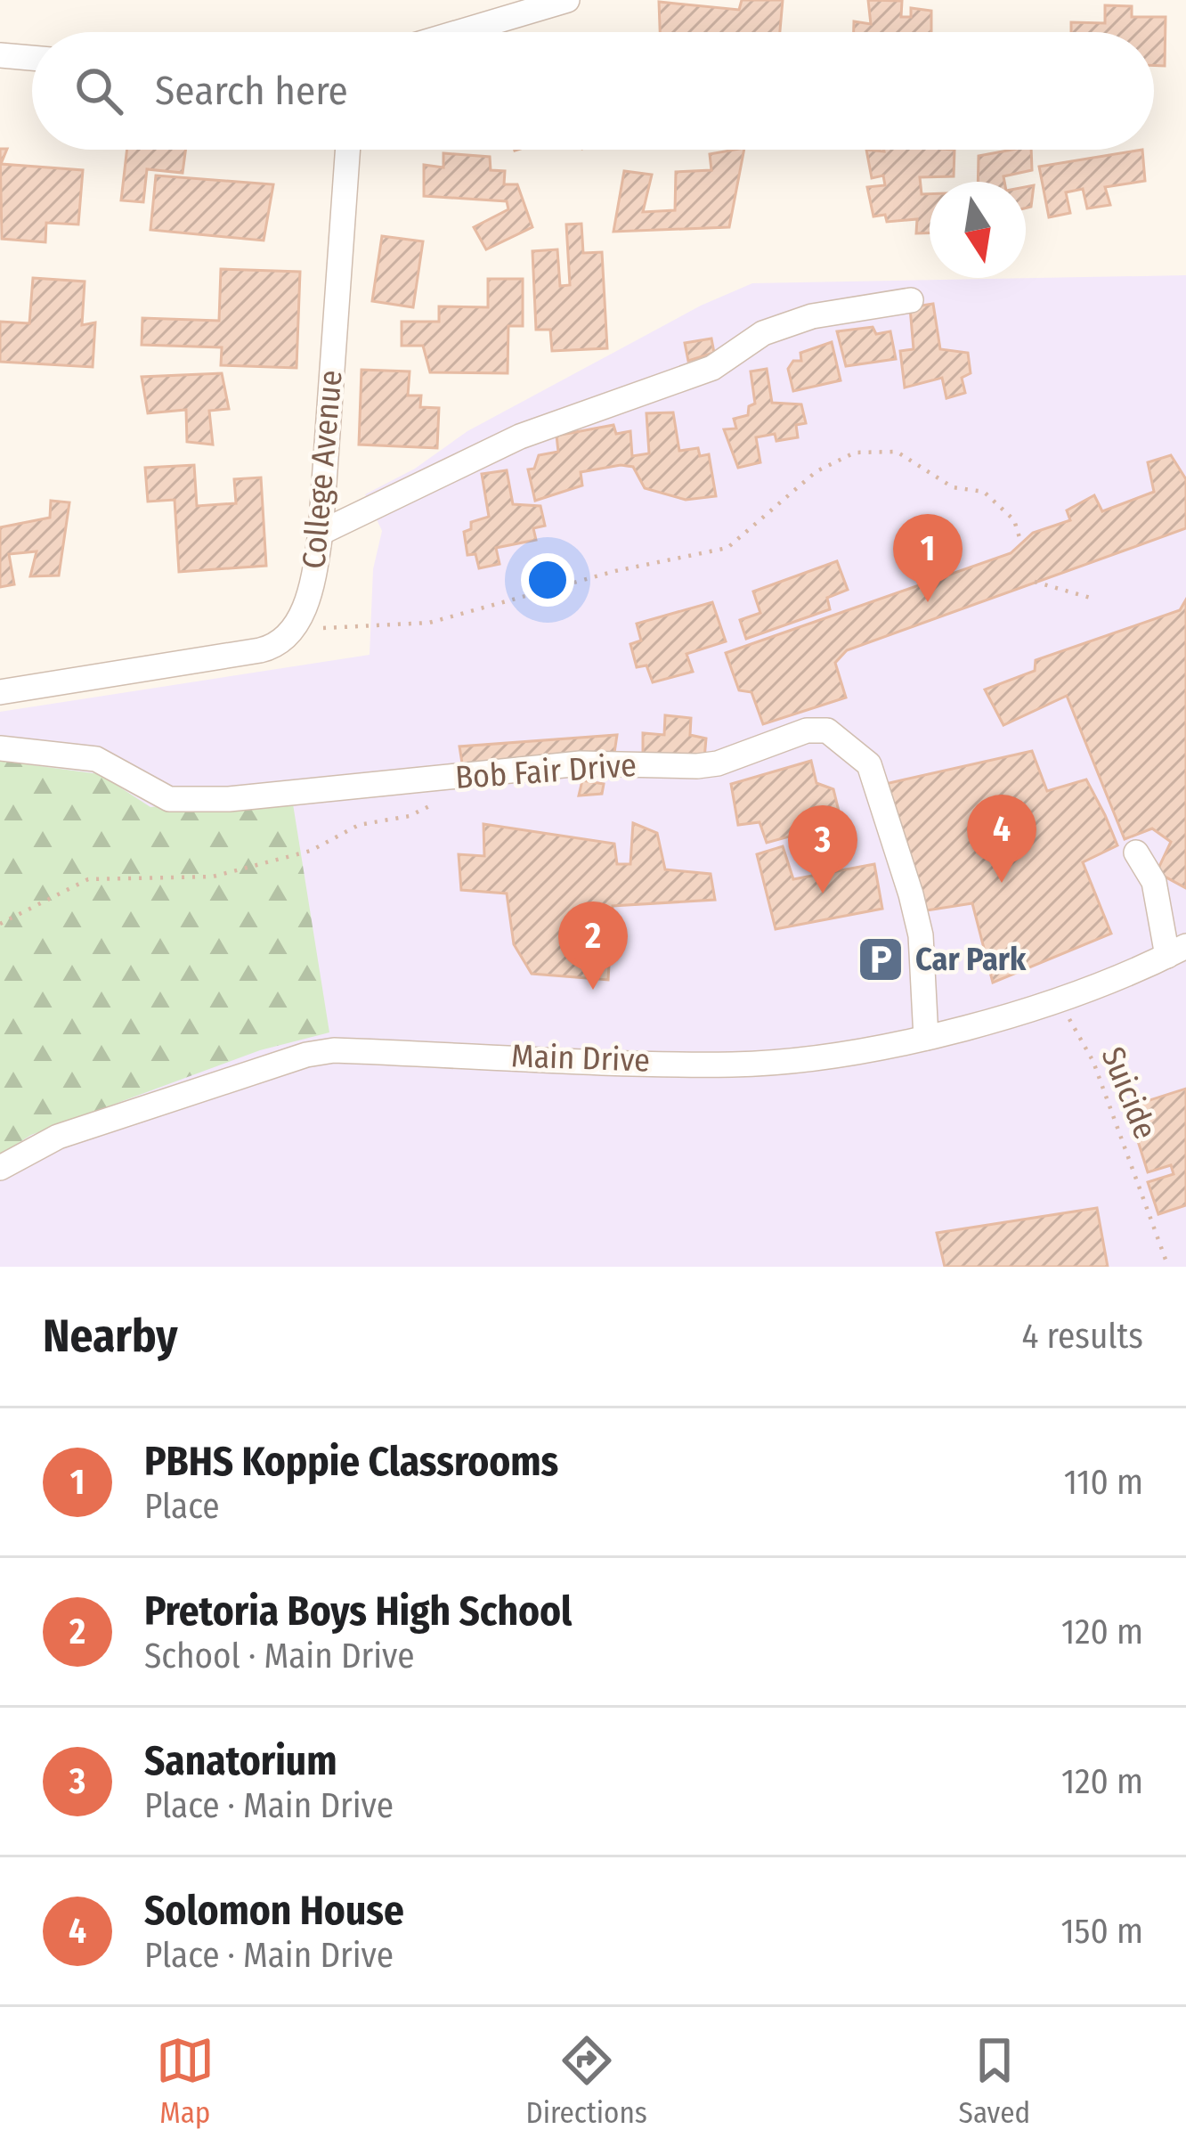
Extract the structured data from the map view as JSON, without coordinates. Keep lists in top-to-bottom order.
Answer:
{
  "streets": {
    "street": ["College Avenue", "Bob Fair Drive", "Main Drive"],
    "path": ["Suicide"]
  },
  "crossings": [
    ["Bob Fair Drive", "Main Drive"],
    ["Main Drive", "Suicide"]
  ],
  "places": {
    "parking": ["Car Park"]
  },
  "north": "bottom",
  "page": {
    "search": "Search here",
    "pins": [
      "1",
      "4",
      "3",
      "2"
    ],
    "heading": ["Nearby", "4 results"],
    "list": [
      {
        "mark": "1",
        "name": "PBHS Koppie Classrooms",
        "note": "Place",
        "value": "110 m"
      },
      {
        "mark": "2",
        "name": "Pretoria Boys High School",
        "note": "School · Main Drive",
        "value": "120 m"
      },
      {
        "mark": "3",
        "name": "Sanatorium",
        "note": "Place · Main Drive",
        "value": "120 m"
      },
      {
        "mark": "4",
        "name": "Solomon House",
        "note": "Place · Main Drive",
        "value": "150 m"
      }
    ],
    "nav": ["Map", "Directions", "Saved"]
  }
}
